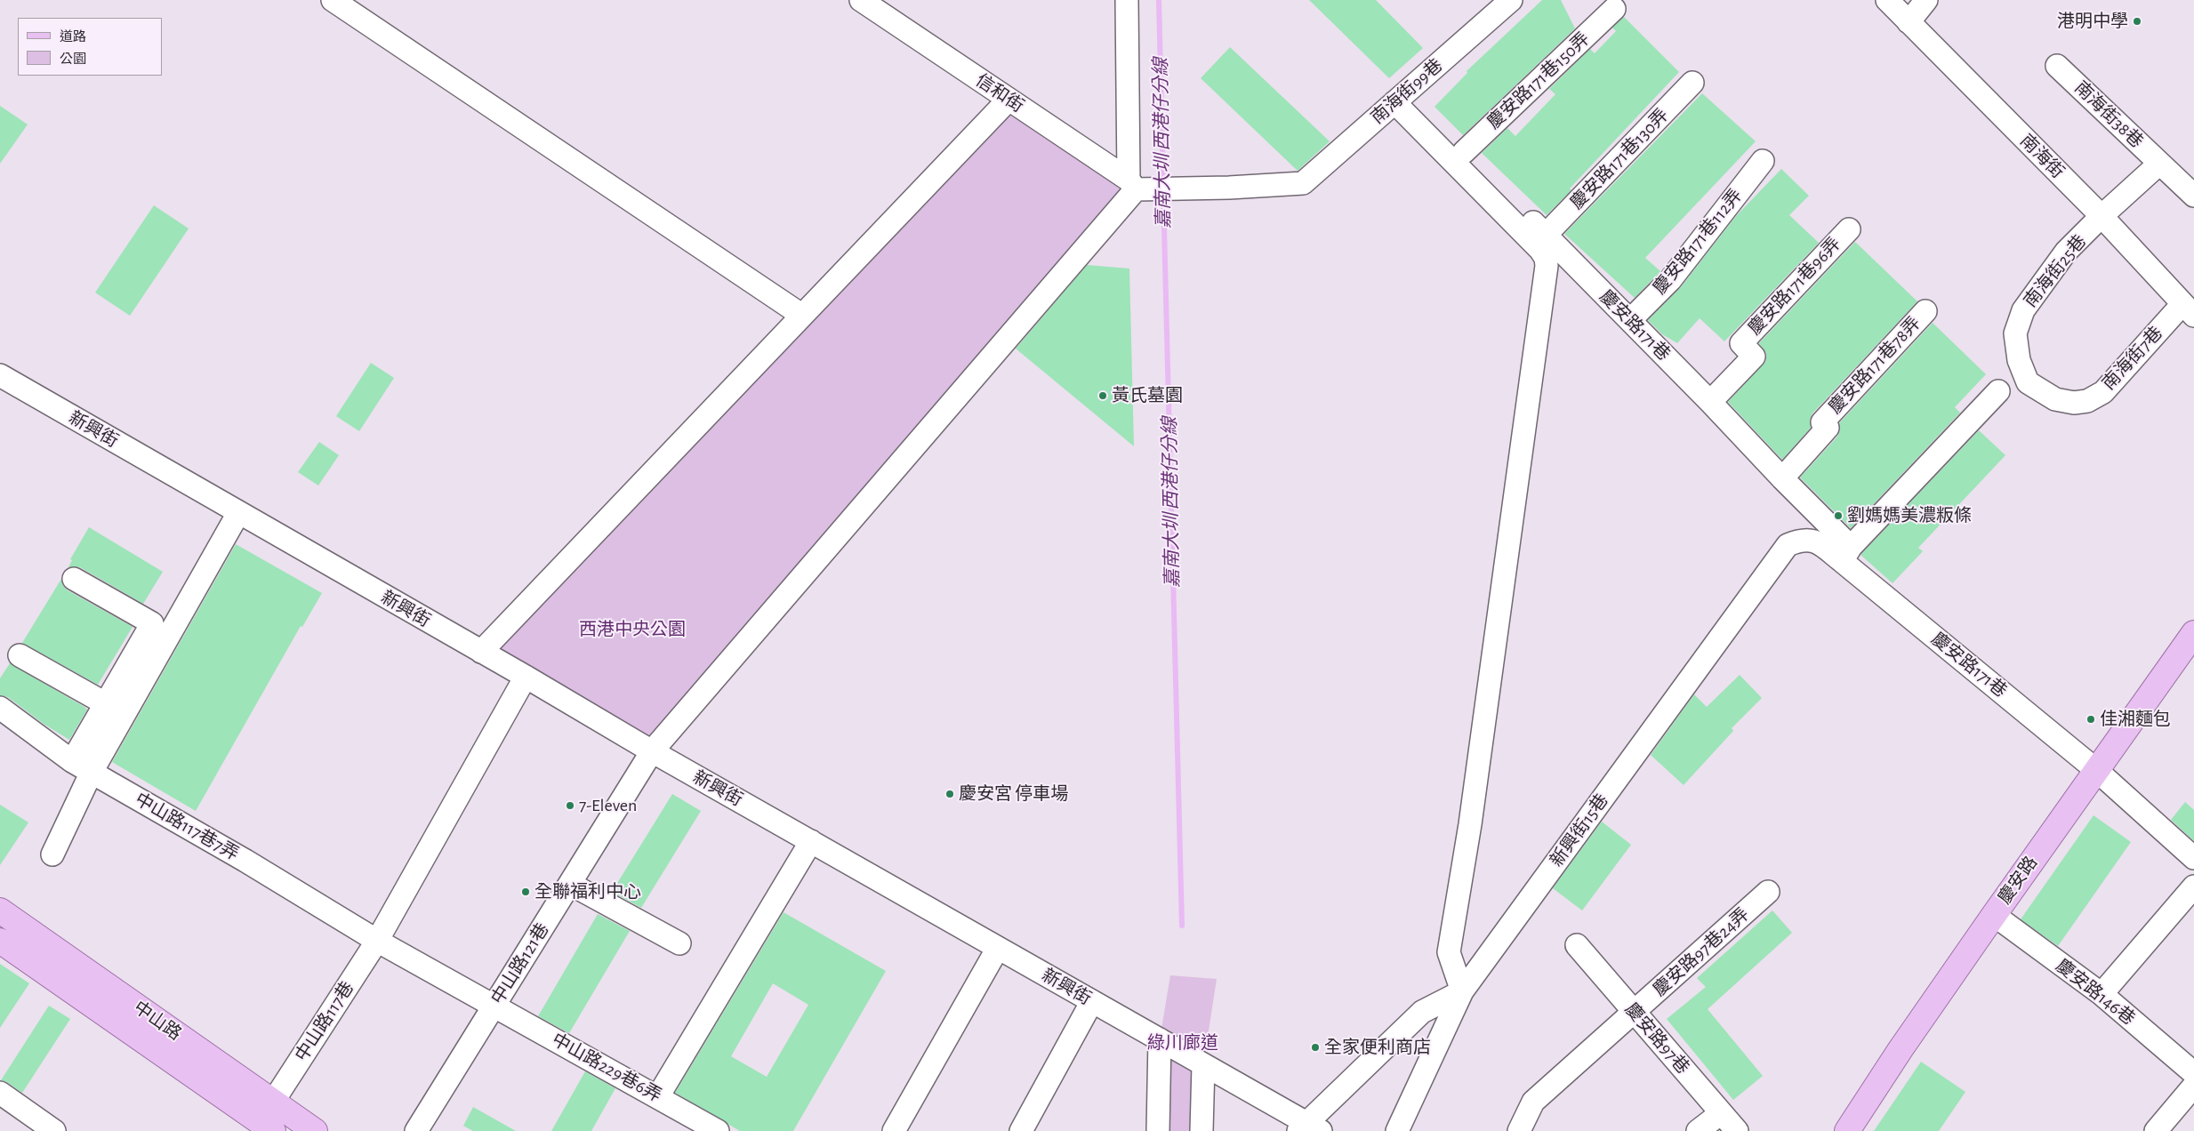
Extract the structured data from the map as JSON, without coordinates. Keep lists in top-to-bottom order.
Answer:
{
  "streets": {
    "main road": ["慶安路", "中山路"],
    "street": [
      "慶安路171巷150弄",
      "南海街99巷",
      "信和街",
      "南海街38巷",
      "南海街",
      "慶安路171巷130弄",
      "慶安路171巷112弄",
      "南海街25巷",
      "慶安路171巷96弄",
      "慶安路171巷",
      "南海街7巷",
      "慶安路171巷78弄",
      "新興街",
      "中山路117巷7弄",
      "新興街15巷",
      "慶安路97巷24弄",
      "中山路121巷",
      "慶安路146巷",
      "中山路117巷",
      "慶安路97巷",
      "中山路229巷6弄"
    ]
  },
  "crossings": [
    ["慶安路171巷150弄", "慶安路171巷"],
    ["南海街99巷", "信和街"],
    ["南海街99巷", "慶安路171巷"],
    ["南海街99巷", "中山路121巷"],
    ["信和街", "中山路121巷"],
    ["南海街38巷", "南海街"],
    ["南海街38巷", "南海街25巷"],
    ["南海街", "南海街25巷"],
    ["南海街", "南海街7巷"],
    ["慶安路171巷130弄", "慶安路171巷"],
    ["慶安路171巷112弄", "慶安路171巷"],
    ["南海街25巷", "南海街7巷"],
    ["慶安路171巷96弄", "慶安路171巷"],
    ["慶安路171巷", "慶安路171巷78弄"],
    ["慶安路171巷", "新興街15巷"],
    ["慶安路171巷", "慶安路"],
    ["新興街", "中山路121巷"],
    ["新興街", "中山路117巷"],
    ["中山路117巷7弄", "中山路121巷"],
    ["中山路117巷7弄", "中山路117巷"],
    ["中山路117巷7弄", "中山路229巷6弄"],
    ["慶安路", "慶安路146巷"],
    ["慶安路97巷24弄", "慶安路97巷"],
    ["中山路121巷", "中山路229巷6弄"],
    ["中山路", "中山路117巷"]
  ],
  "water": ["嘉南大圳 西港仔分線"],
  "parks": ["西港中央公園", "綠川廊道"],
  "places": [
    "港明中學",
    "黃氏墓園",
    "劉媽媽美濃粄條",
    "佳湘麵包",
    "慶安宮 停車場",
    "7-Eleven",
    "全聯福利中心",
    "全家便利商店"
  ],
  "legend": ["道路", "公園"]
}
